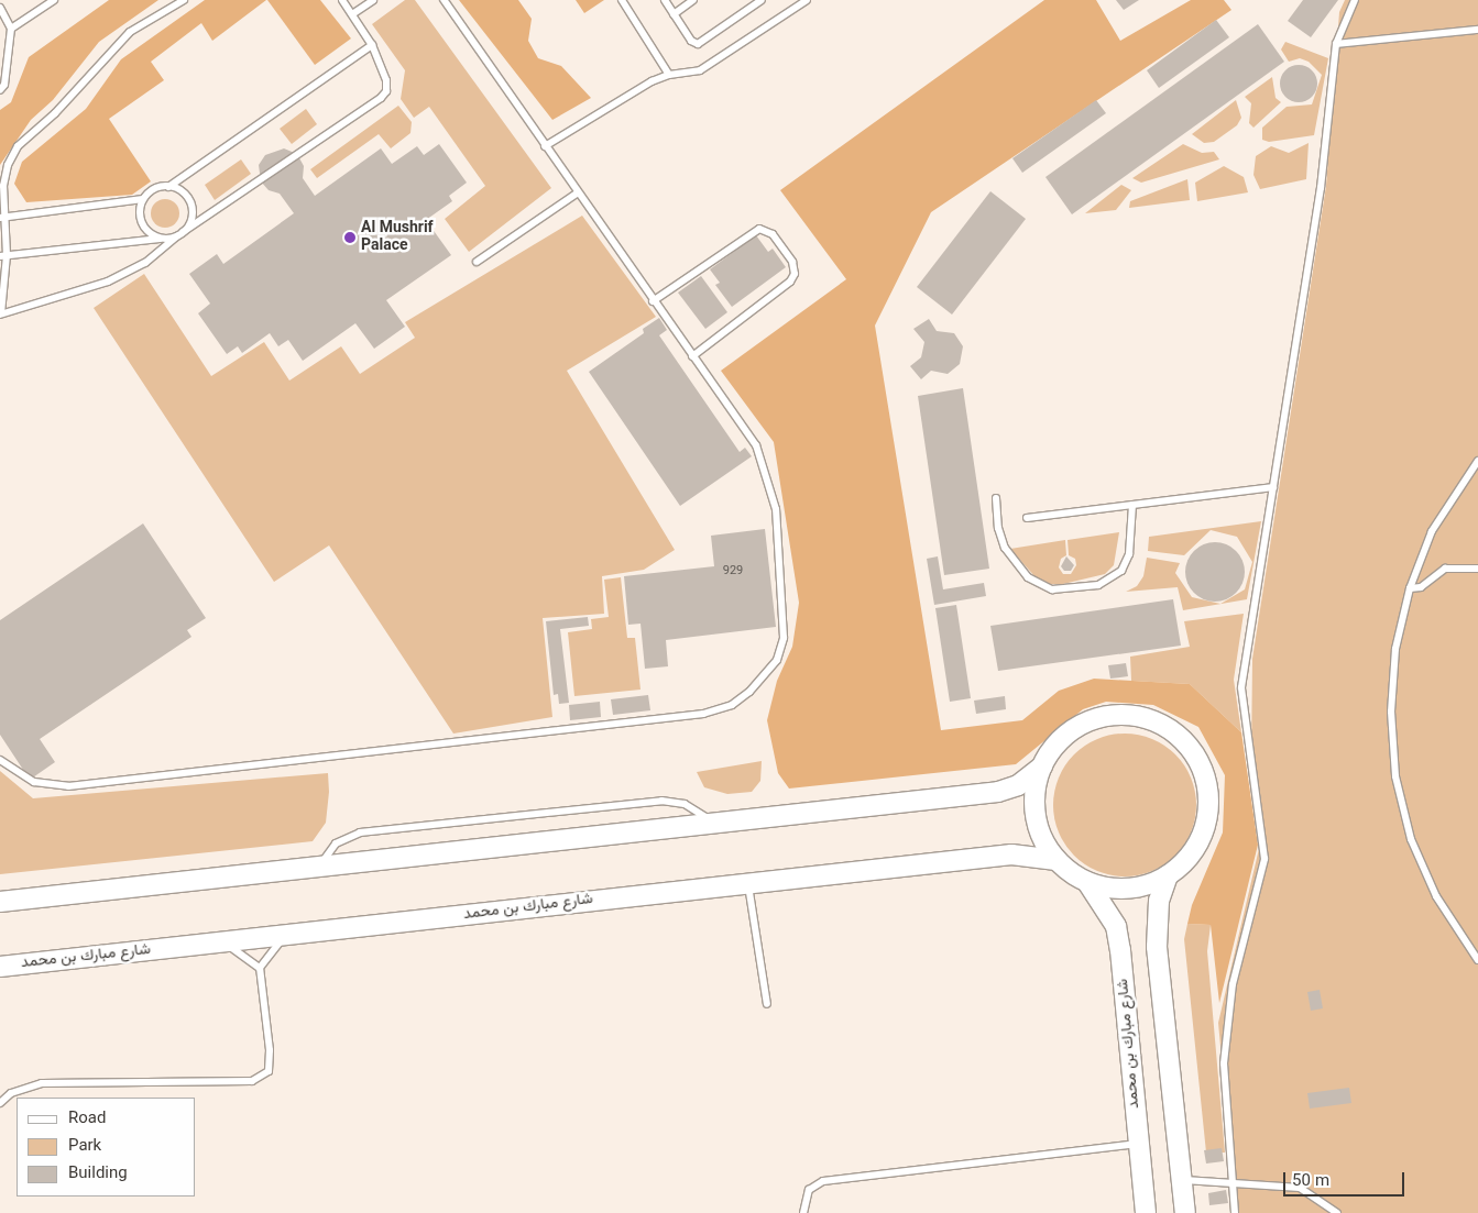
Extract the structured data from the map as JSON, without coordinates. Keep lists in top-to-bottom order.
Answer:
{
  "streets": {
    "street": ["شارع مبارك بن محمد"]
  },
  "places": ["Al Mushrif Palace"],
  "house_numbers": ["929"],
  "legend": ["Road", "Park", "Building"],
  "scale_bar": "50 m"
}
